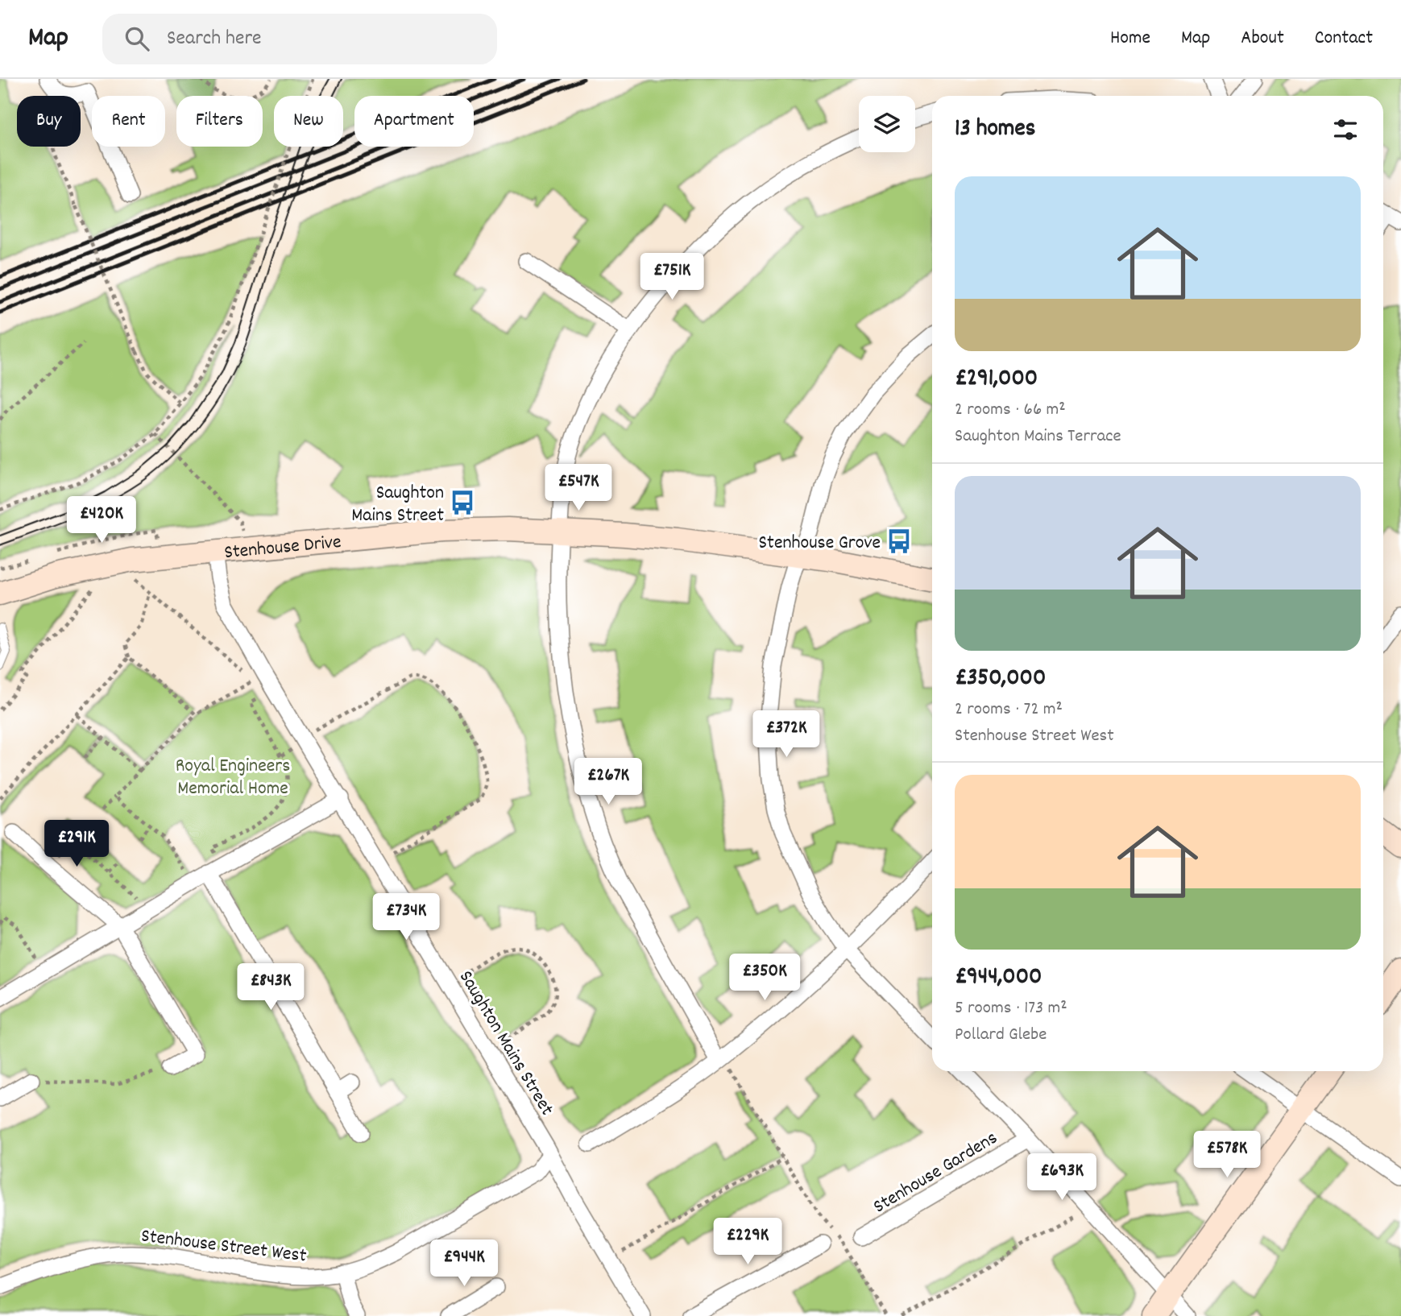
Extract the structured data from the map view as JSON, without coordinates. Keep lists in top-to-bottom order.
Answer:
{
  "streets": {
    "street": [
      "Stenhouse Drive",
      "Saughton Mains Street",
      "Stenhouse Gardens",
      "Stenhouse Street West"
    ]
  },
  "crossings": [
    ["Stenhouse Drive", "Saughton Mains Street"],
    ["Saughton Mains Street", "Stenhouse Street West"]
  ],
  "parks": ["Royal Engineers Memorial Home"],
  "places": {
    "bus stop": ["Saughton Mains Street", "Stenhouse Grove"]
  },
  "page": {
    "header": "Map",
    "search": "Search here",
    "nav": [
      "Home",
      "Map",
      "About",
      "Contact"
    ],
    "chip": [
      "Buy",
      "Rent",
      "Filters",
      "New",
      "Apartment"
    ],
    "heading": "13 homes",
    "list": [
      {
        "name": "£291,000",
        "note": "2 rooms · 66 m² · Saughton Mains Terrace"
      },
      {
        "name": "£350,000",
        "note": "2 rooms · 72 m² · Stenhouse Street West"
      },
      {
        "name": "£944,000",
        "note": "5 rooms · 173 m² · Pollard Glebe"
      }
    ],
    "price": [
      "£751K",
      "£547K",
      "£420K",
      "£372K",
      "£267K",
      "£291K",
      "£734K",
      "£350K",
      "£843K",
      "£578K",
      "£693K",
      "£229K",
      "£944K"
    ]
  }
}
